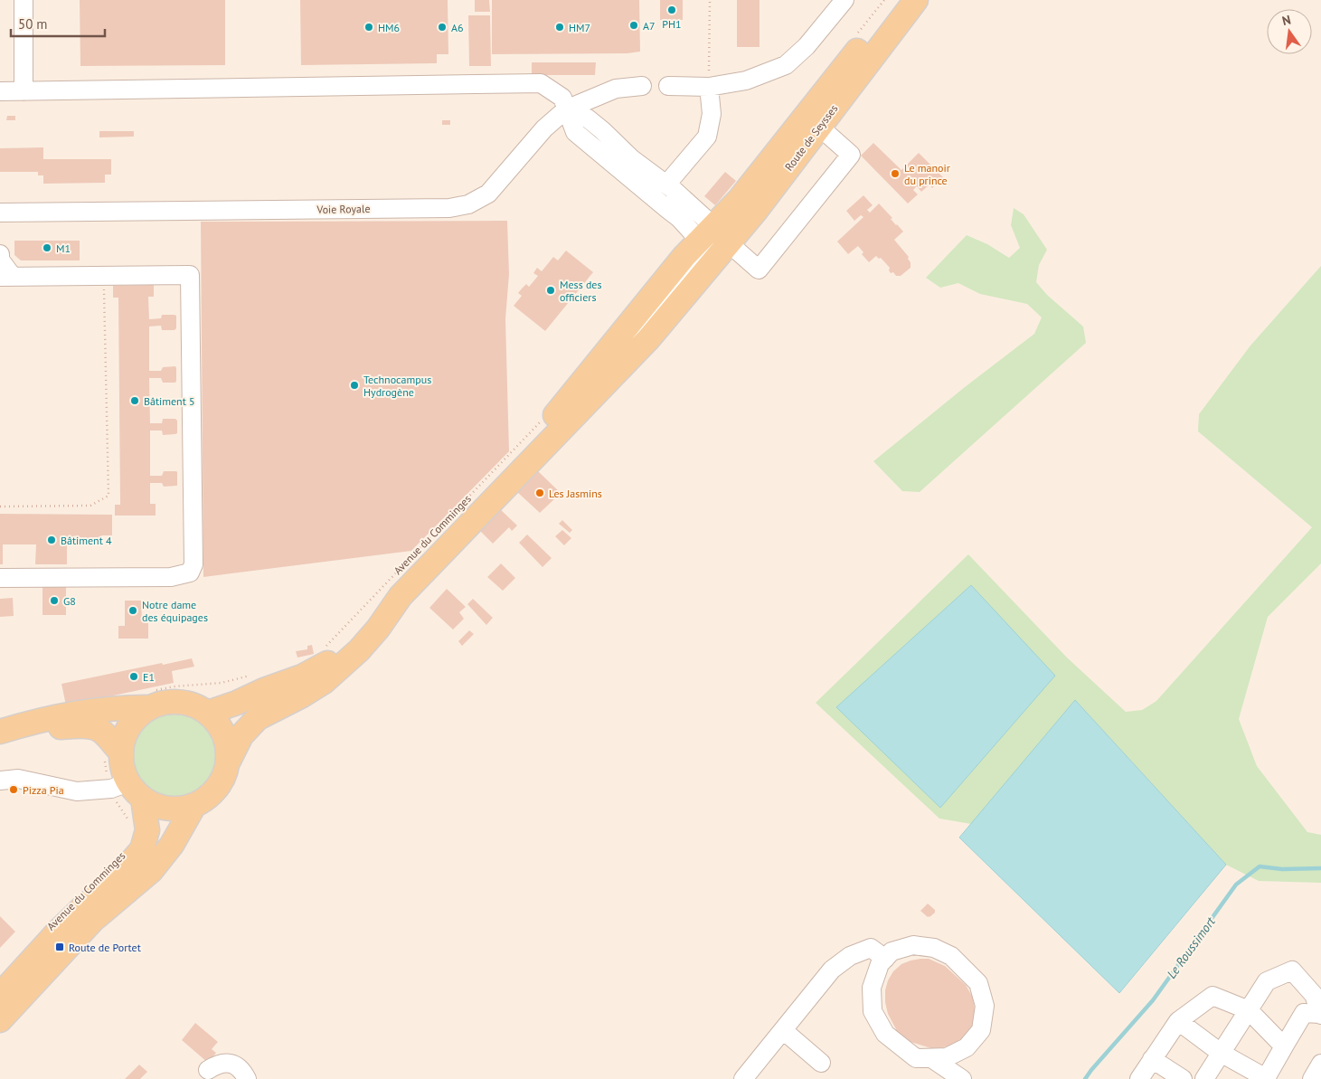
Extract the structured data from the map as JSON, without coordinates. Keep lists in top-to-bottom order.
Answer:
{
  "streets": {
    "main road": ["Route de Seysses", "Avenue du Comminges"],
    "street": ["Voie Royale"]
  },
  "crossings": [
    ["Route de Seysses", "Avenue du Comminges"]
  ],
  "water": ["Le Roussimort"],
  "places": {
    "other": [
      "PH1",
      "A7",
      "HM6",
      "A6",
      "HM7",
      "Le manoir du prince",
      "M1",
      "Mess des officiers",
      "Technocampus Hydrogène",
      "Bâtiment 5",
      "Les Jasmins",
      "Bâtiment 4",
      "G8",
      "Notre dame des équipages",
      "E1",
      "Pizza Pia"
    ],
    "transit": ["Route de Portet"]
  },
  "scale_bar": "50 m",
  "north": "top"
}
